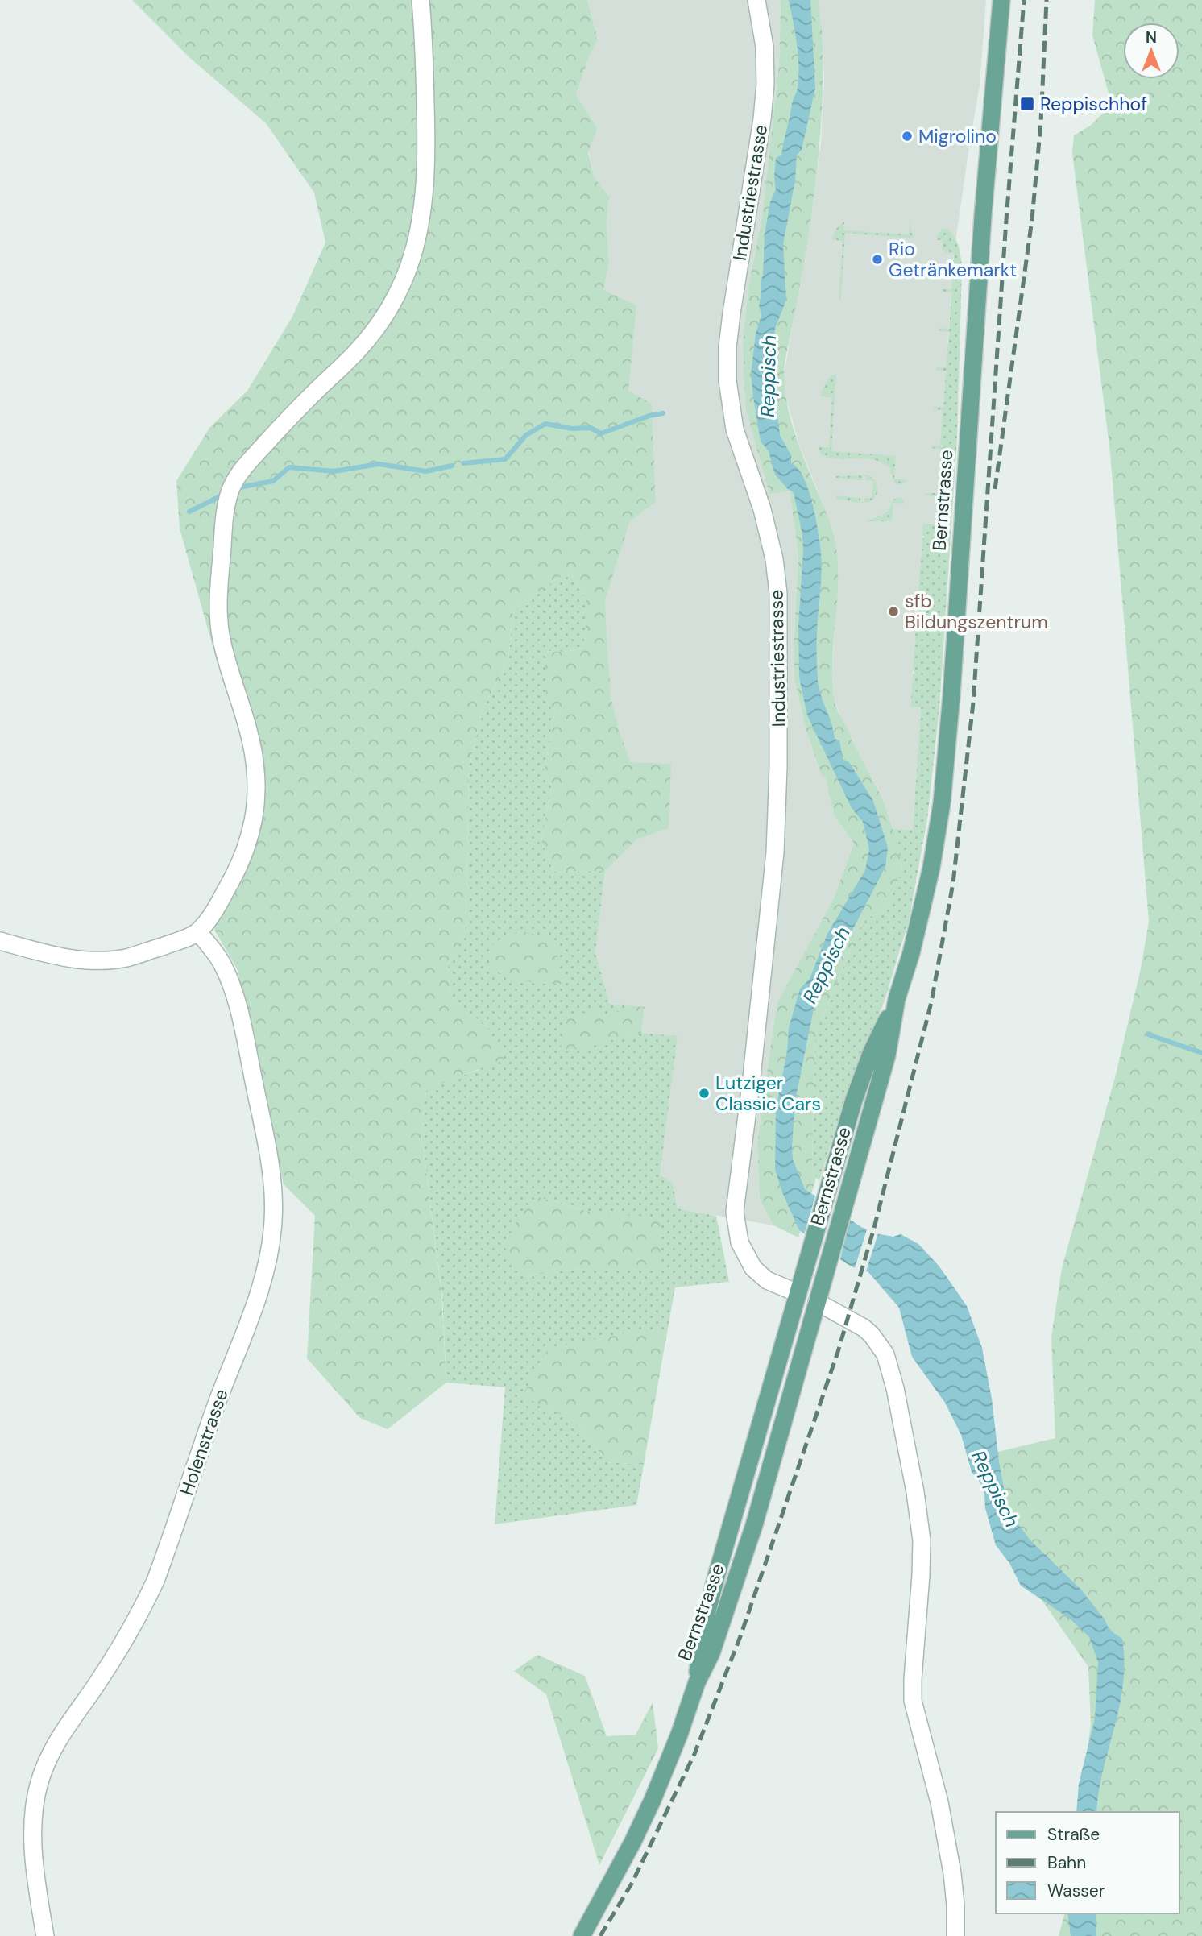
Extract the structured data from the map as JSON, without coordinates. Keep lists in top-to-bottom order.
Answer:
{
  "streets": {
    "main road": ["Bernstrasse"],
    "street": ["Industriestrasse", "Holenstrasse"]
  },
  "crossings": [
    ["Industriestrasse", "Bernstrasse"]
  ],
  "water": ["Reppisch"],
  "places": {
    "transit": ["Reppischhof"],
    "other": [
      "Migrolino",
      "Rio Getränkemarkt",
      "sfb Bildungszentrum",
      "Lutziger Classic Cars"
    ]
  },
  "legend": ["Straße", "Bahn", "Wasser"],
  "north": "top"
}
